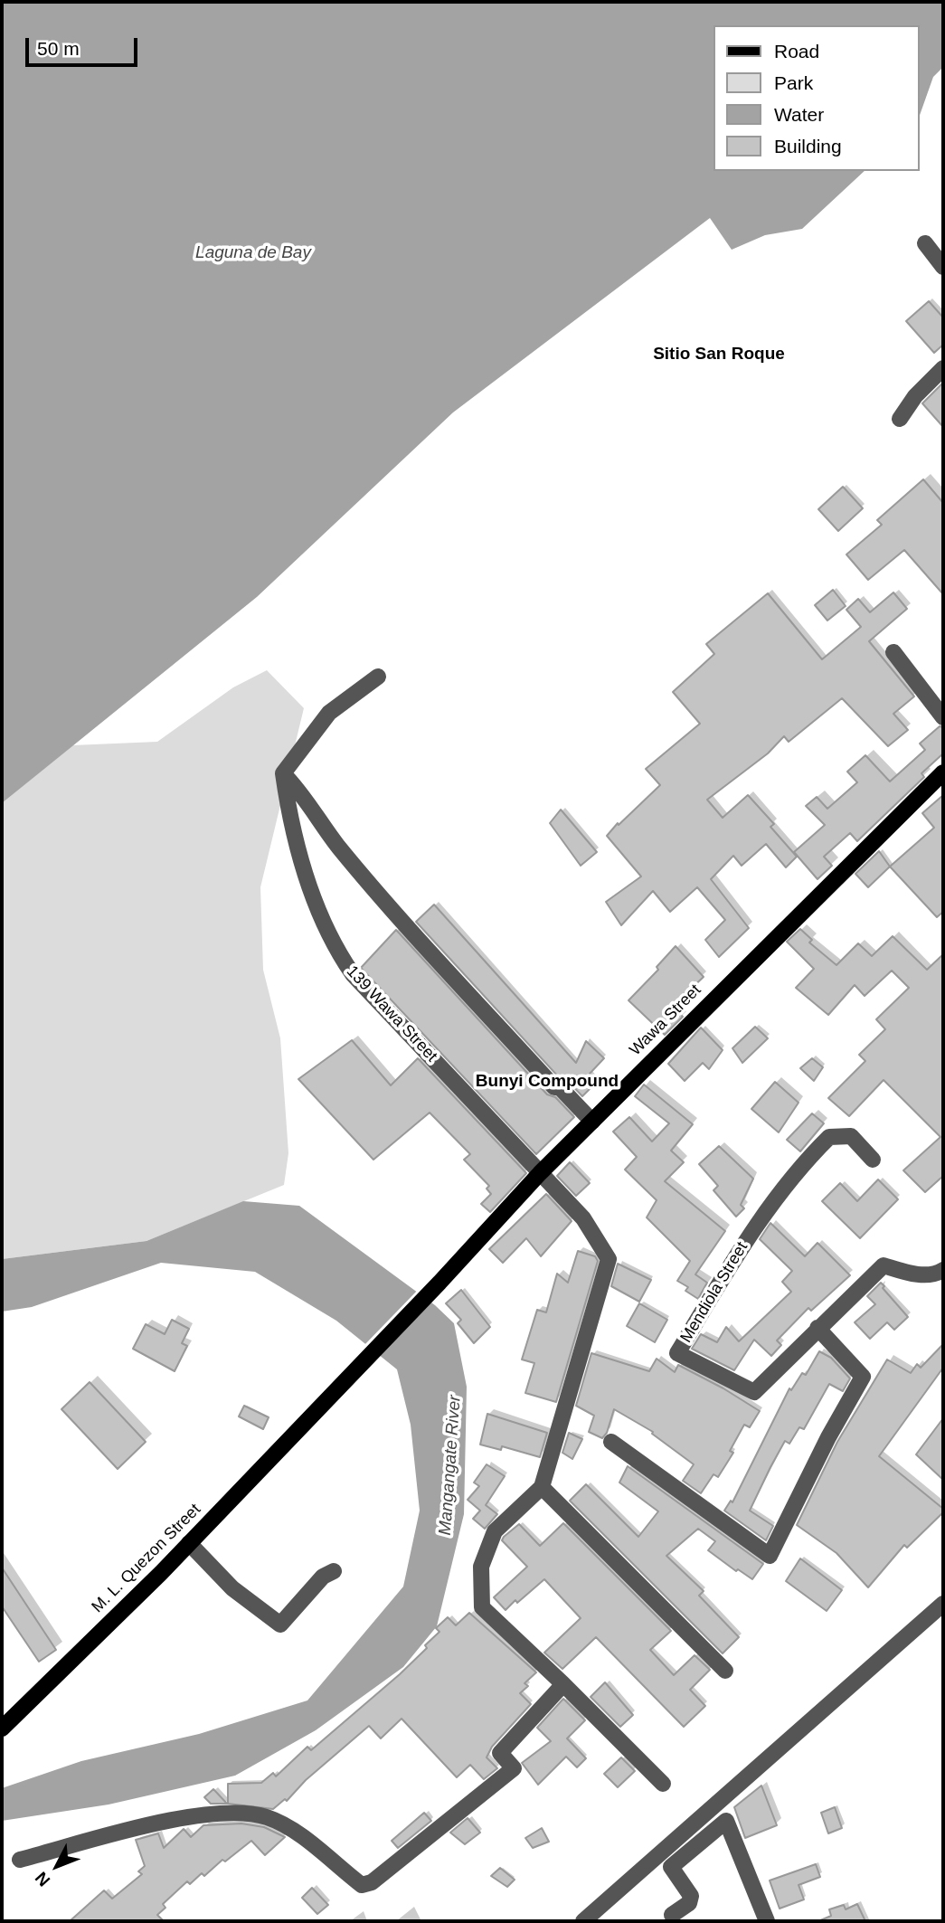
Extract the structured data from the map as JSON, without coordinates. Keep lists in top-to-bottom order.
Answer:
{
  "streets": {
    "main road": ["Wawa Street", "M. L. Quezon Street"],
    "street": ["139 Wawa Street", "Mendiola Street"]
  },
  "crossings": [
    ["139 Wawa Street", "Wawa Street"],
    ["Wawa Street", "M. L. Quezon Street"]
  ],
  "districts": ["Sitio San Roque", "Bunyi Compound"],
  "water": ["Laguna de Bay", "Mangangate River"],
  "legend": [
    "Road",
    "Park",
    "Water",
    "Building"
  ],
  "scale_bar": "50 m",
  "north": "bottom left"
}
